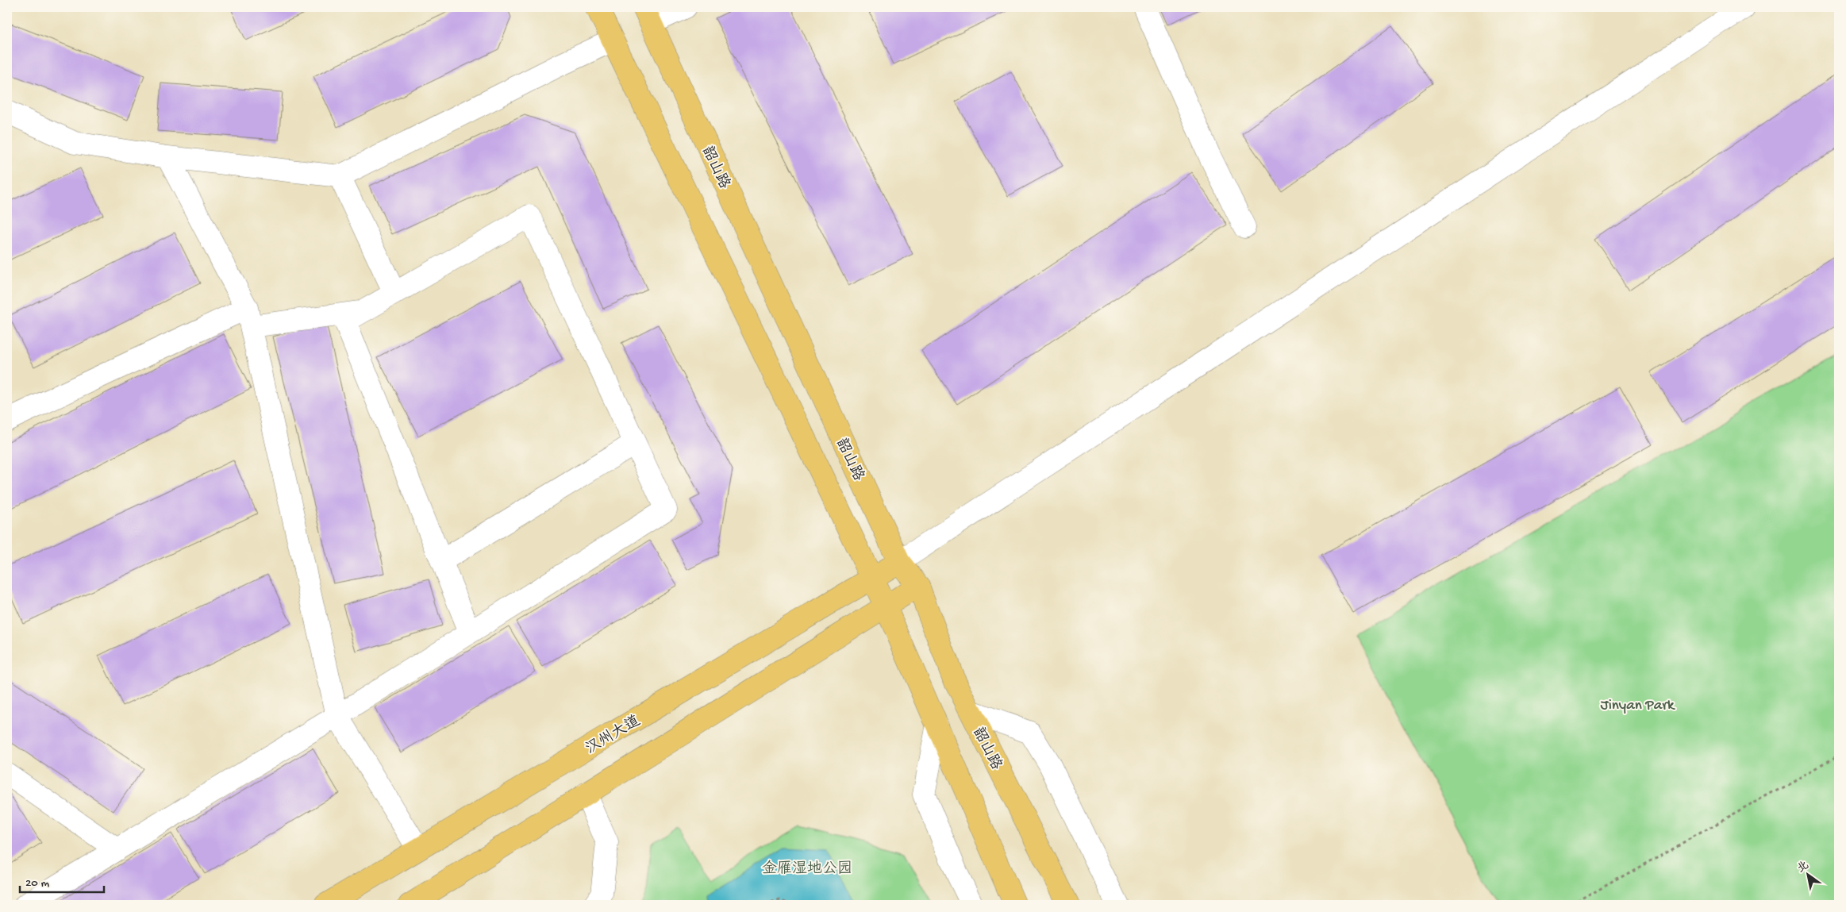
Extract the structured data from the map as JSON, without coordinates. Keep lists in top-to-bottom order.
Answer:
{
  "streets": {
    "main road": ["韶山路", "汉州大道"]
  },
  "crossings": [
    ["韶山路", "汉州大道"]
  ],
  "parks": ["Jinyan Park", "金雁湿地公园"],
  "scale_bar": "20 m",
  "north": "top left"
}
